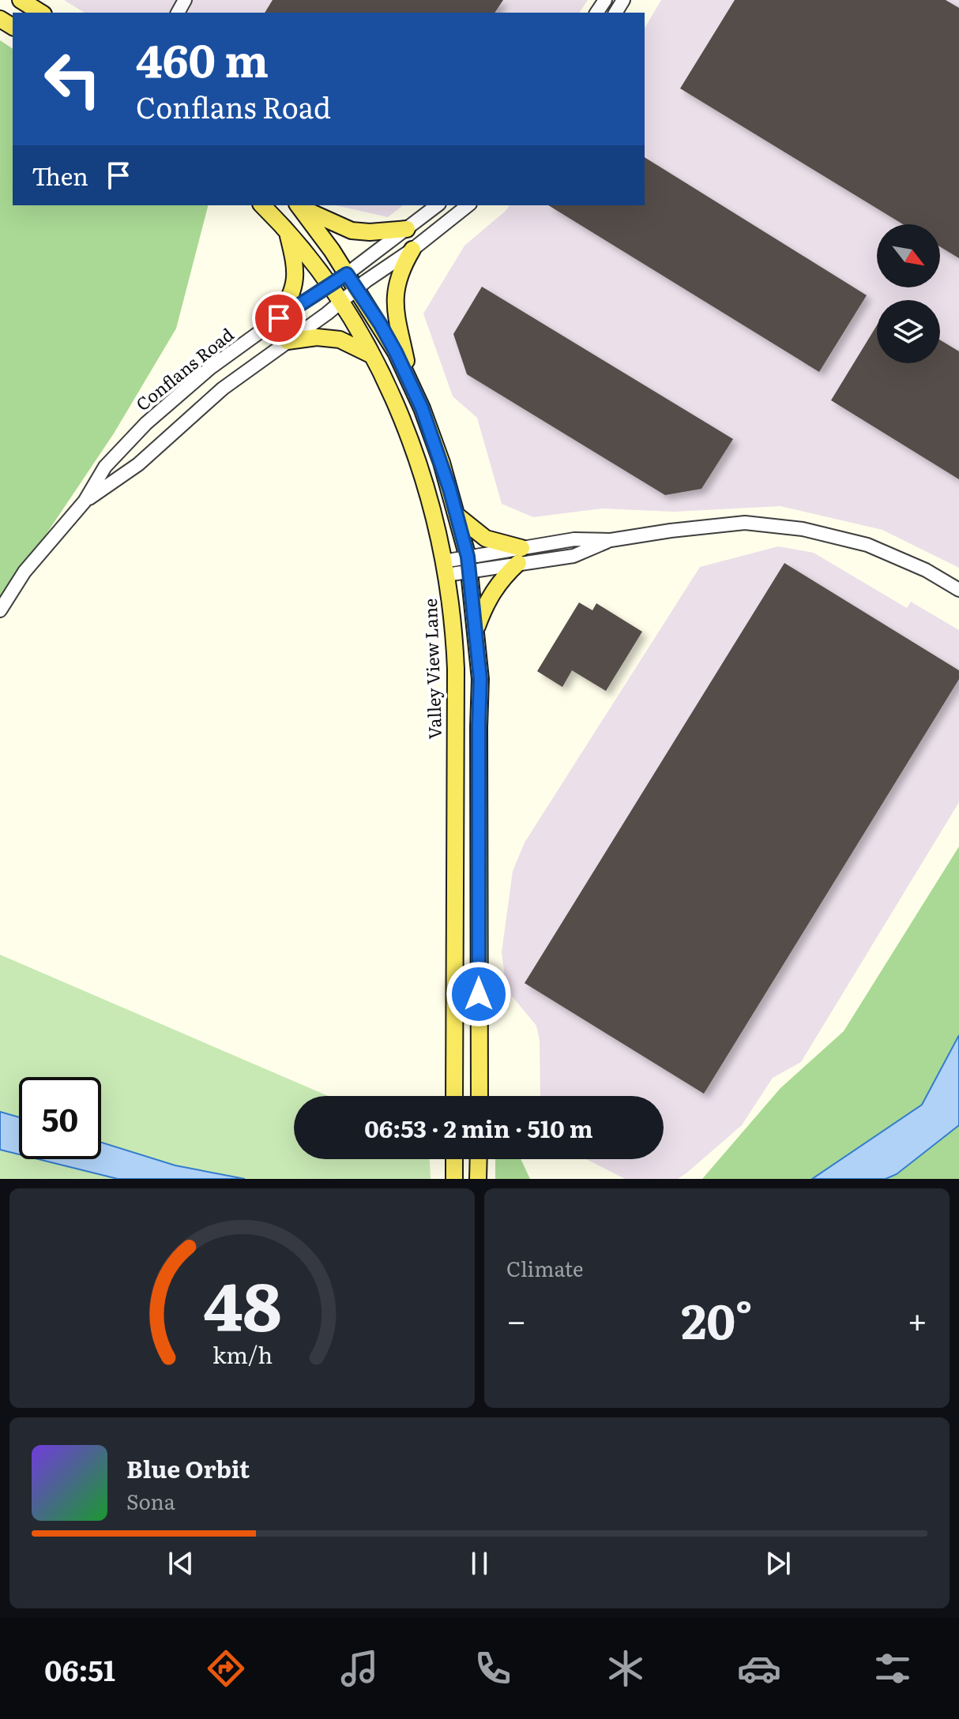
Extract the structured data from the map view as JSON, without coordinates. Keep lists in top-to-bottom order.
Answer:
{
  "streets": {
    "main road": ["Valley View Lane"],
    "street": ["Conflans Road"]
  },
  "crossings": [
    ["Conflans Road", "Valley View Lane"]
  ],
  "north": "bottom right",
  "page": {
    "turn": ["460 m", "Conflans Road"],
    "then": "Then",
    "limit": "50",
    "trip": "06:53 · 2 min · 510 m",
    "tile": "Climate",
    "heat": ["−", "20°", "+"],
    "song": ["Blue Orbit", "Sona"],
    "tabs": "06:51",
    "gauge": ["48", "km/h"]
  }
}
